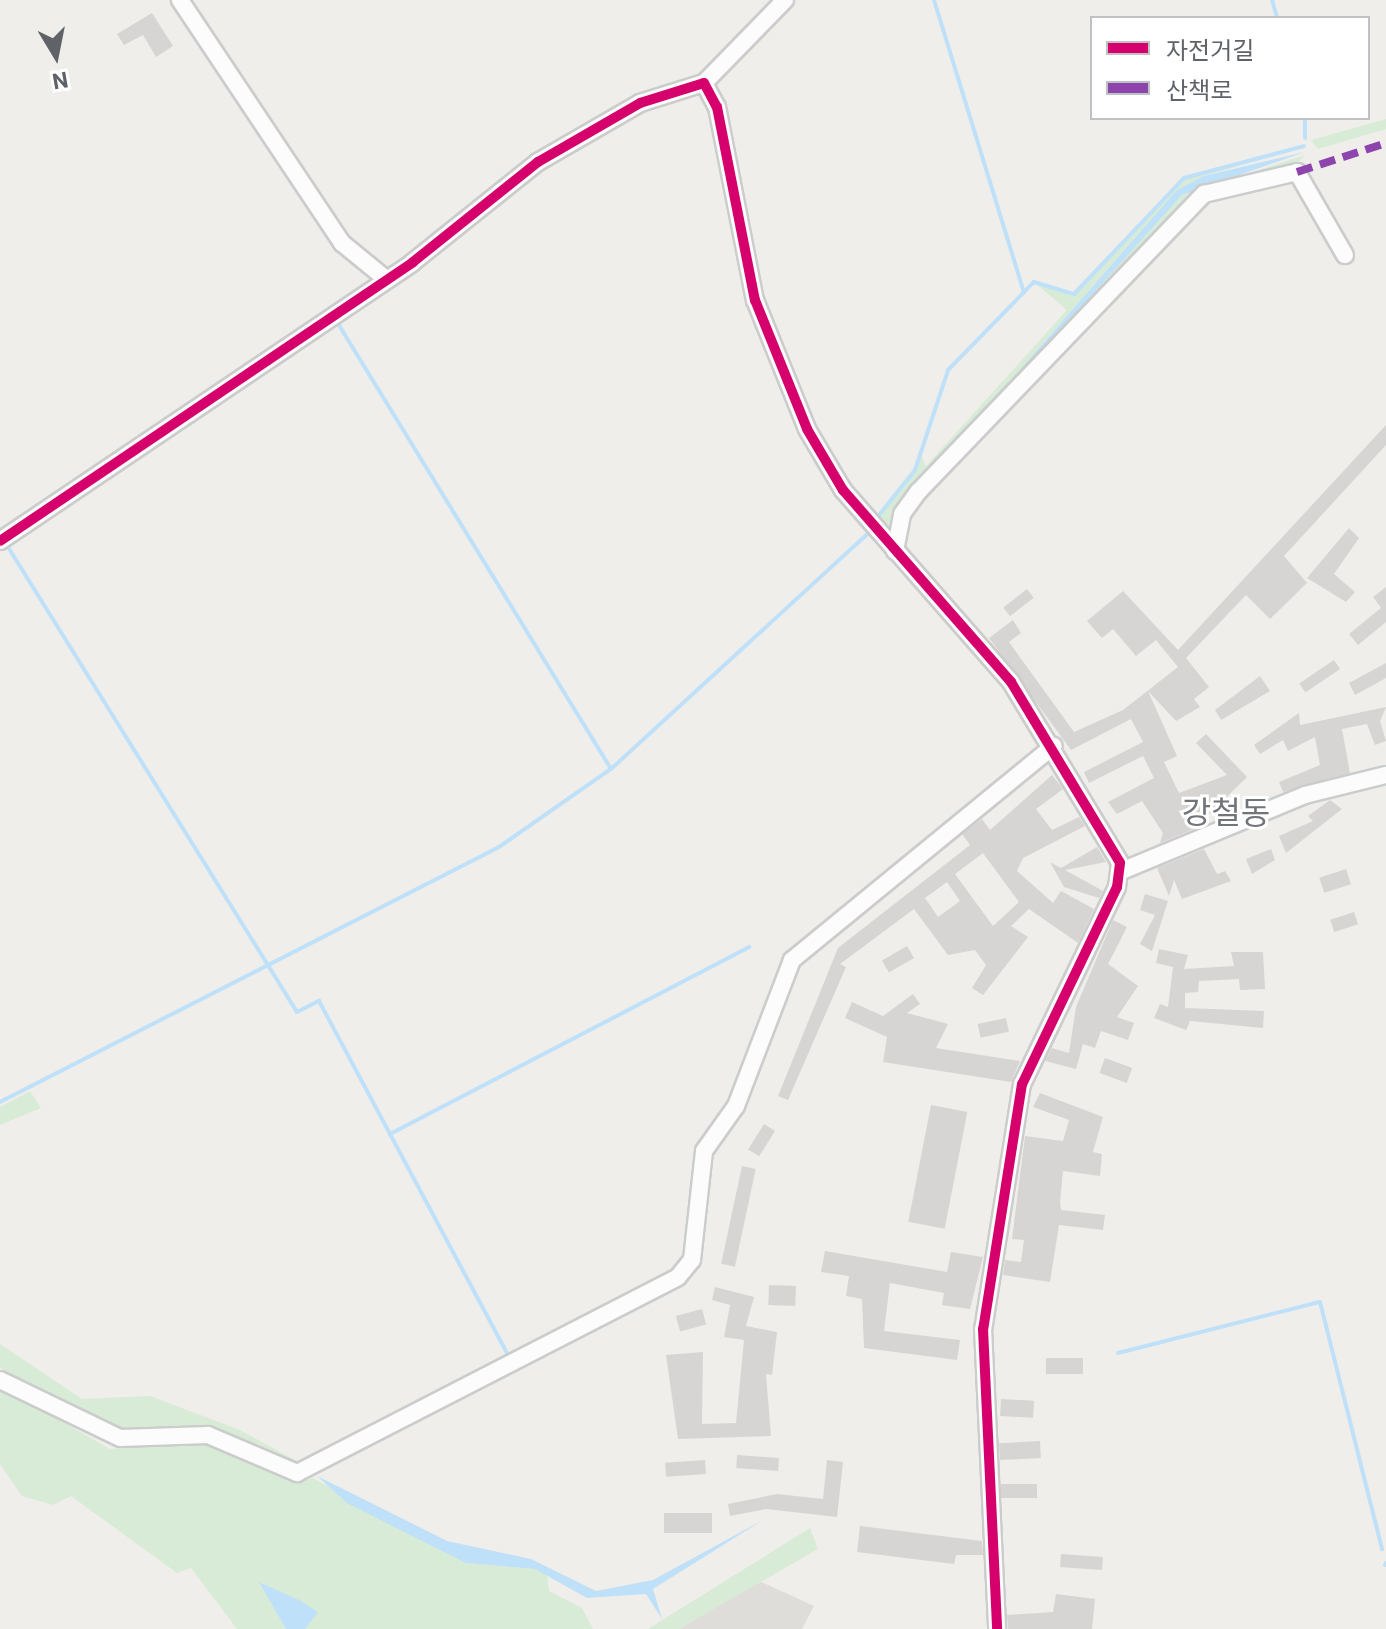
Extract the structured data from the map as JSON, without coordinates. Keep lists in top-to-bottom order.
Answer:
{
  "districts": ["강철동"],
  "legend": ["자전거길", "산책로"],
  "north": "bottom"
}
